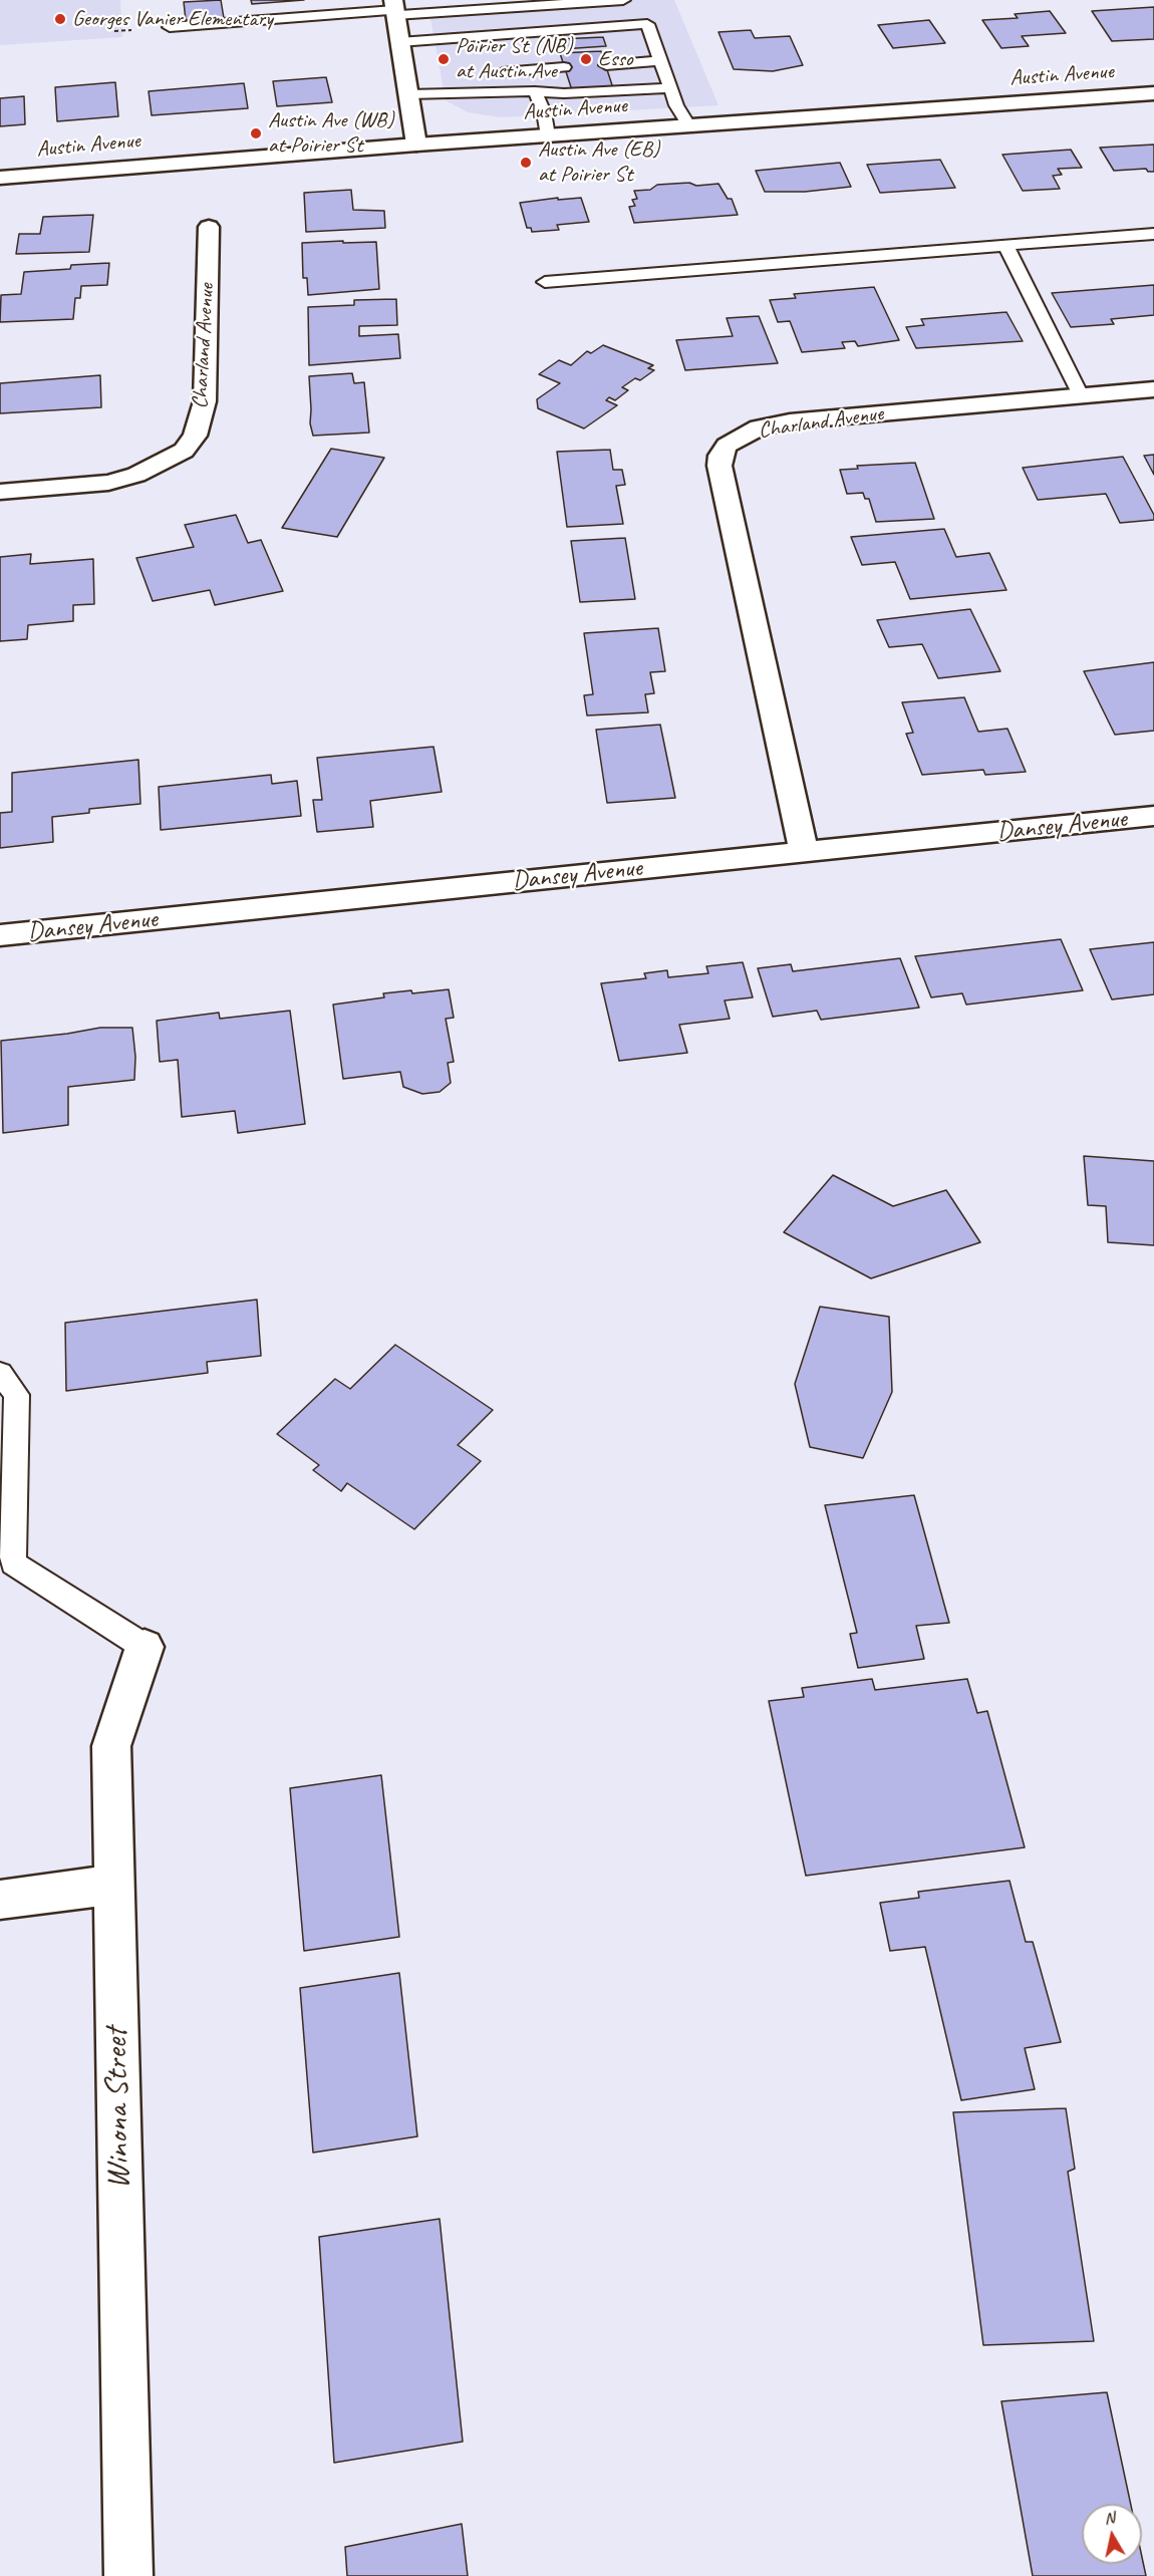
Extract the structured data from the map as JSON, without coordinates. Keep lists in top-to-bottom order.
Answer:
{
  "streets": {
    "street": [
      "Austin Avenue",
      "Charland Avenue",
      "Dansey Avenue",
      "Winona Street"
    ]
  },
  "crossings": [
    ["Charland Avenue", "Dansey Avenue"]
  ],
  "places": [
    "Georges Vanier Elementary",
    "Poirier St (NB) at Austin Ave",
    "Esso",
    "Austin Ave (WB) at Poirier St",
    "Austin Ave (EB) at Poirier St"
  ],
  "north": "top"
}
